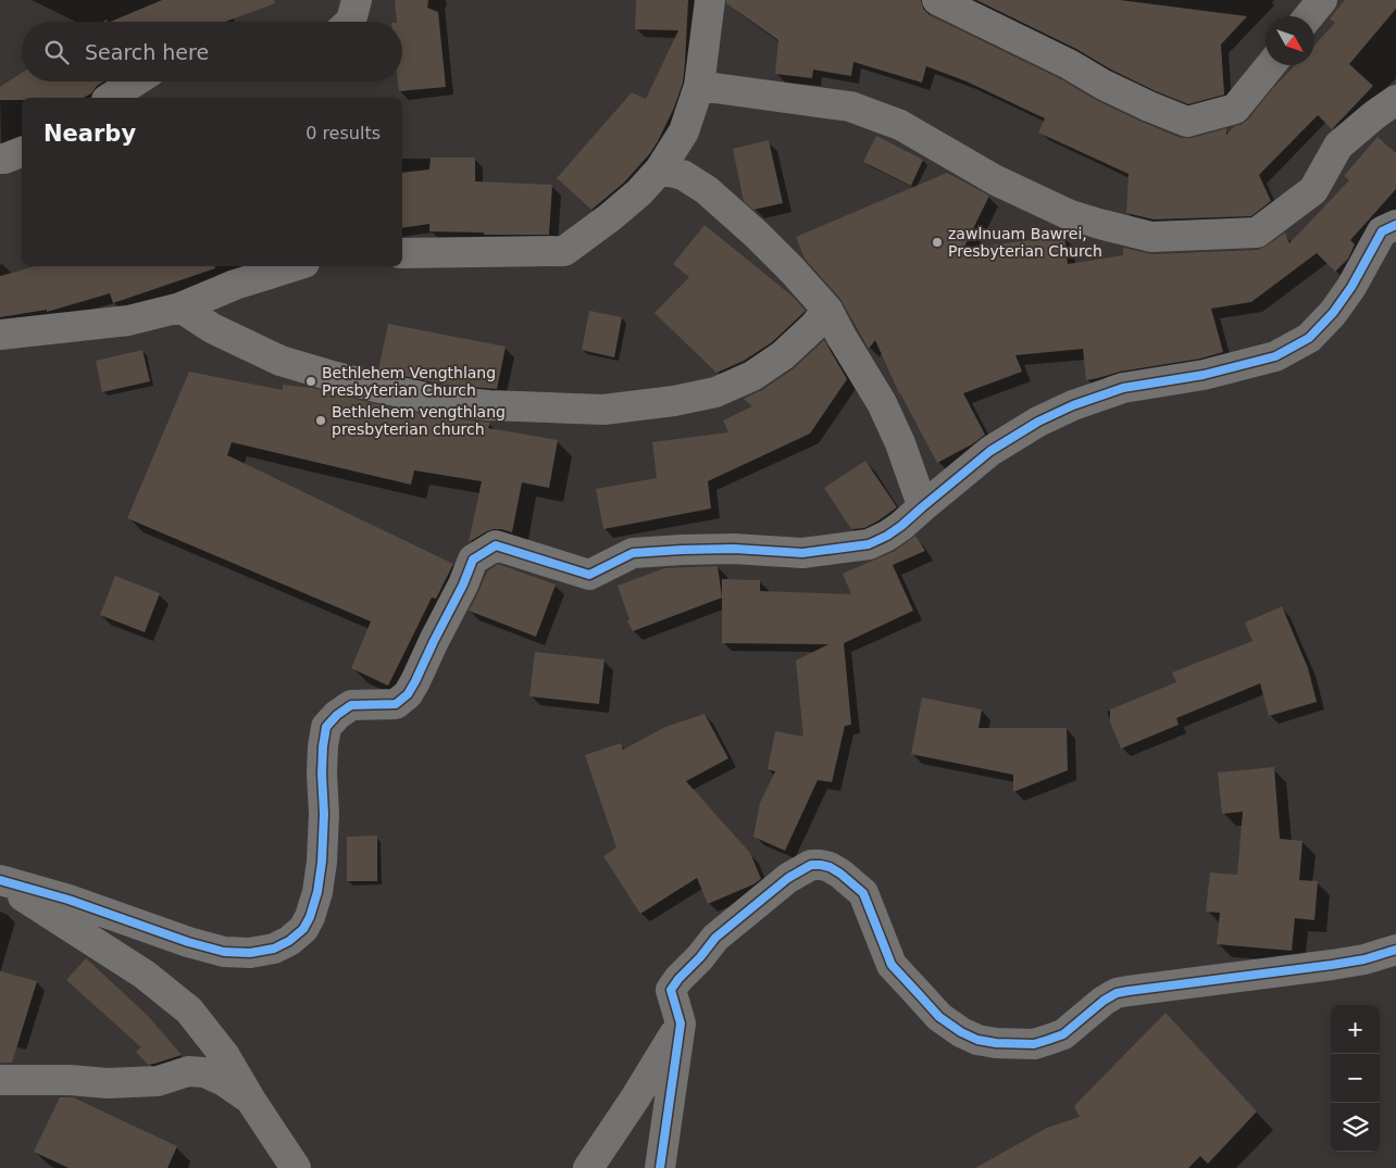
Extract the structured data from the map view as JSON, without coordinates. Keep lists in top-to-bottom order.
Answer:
{
  "places": ["zawlnuam Bawrei, Presbyterian Church", "Bethlehem Vengthlang Presbyterian Church", "Bethlehem vengthlang presbyterian church"],
  "north": "bottom right",
  "page": {
    "search": "Search here",
    "heading": ["Nearby", "0 results"],
    "map_buttons": ["+", "−"]
  }
}
